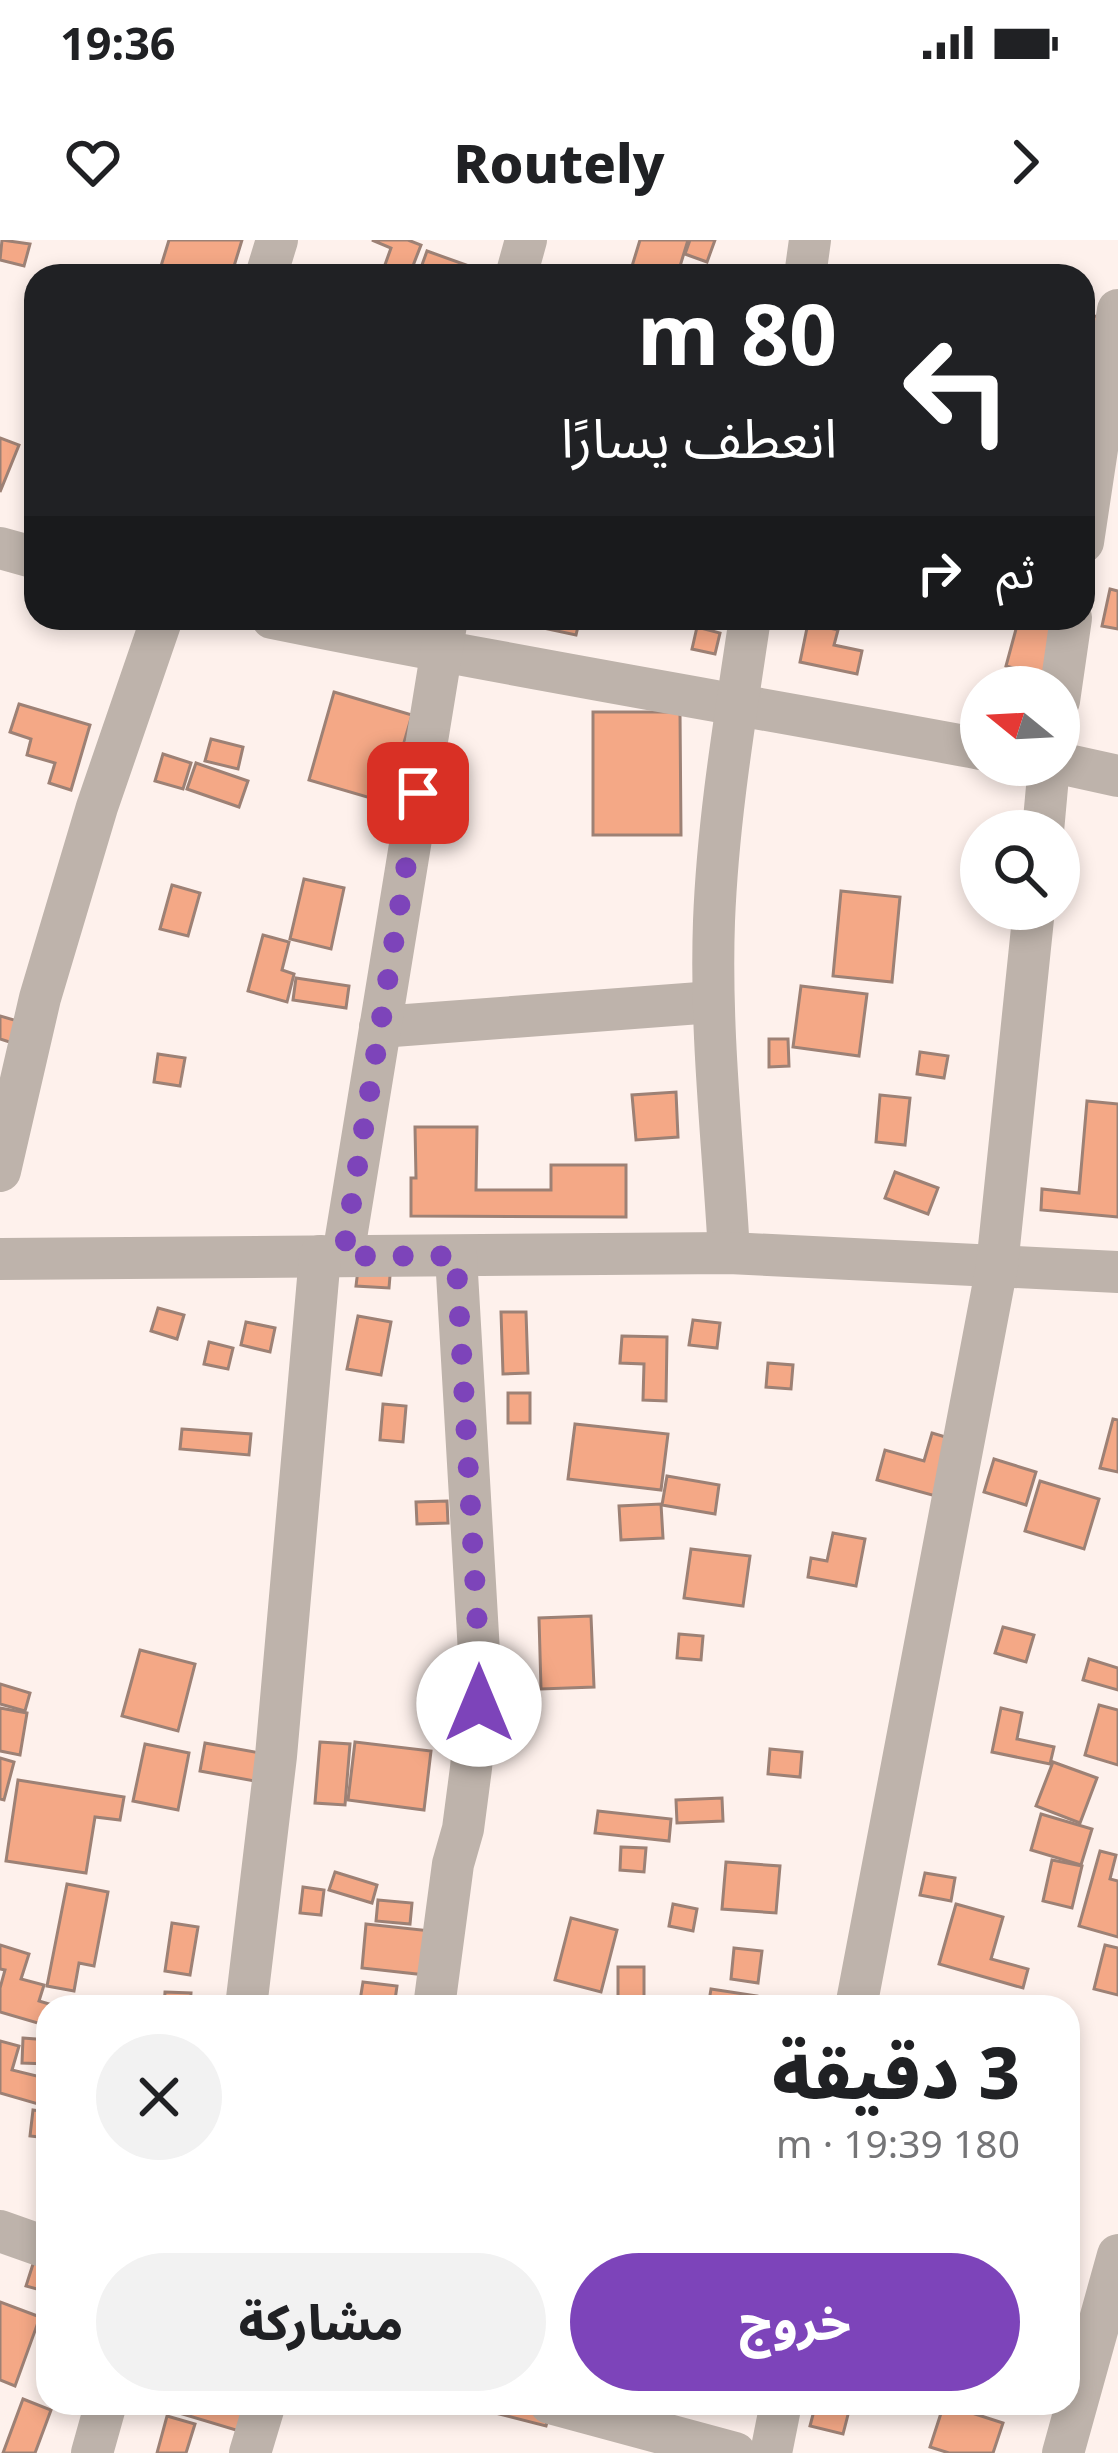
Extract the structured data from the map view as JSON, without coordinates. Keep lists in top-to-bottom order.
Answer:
{
  "north": "left",
  "page": {
    "status": "19:36",
    "header": "Routely",
    "turn": ["80 m", "انعطف يسارًا"],
    "then": "ثم",
    "heading": ["3 دقيقة", "180 m · 19:39"],
    "buttons": ["خروج", "مشاركة"]
  }
}
